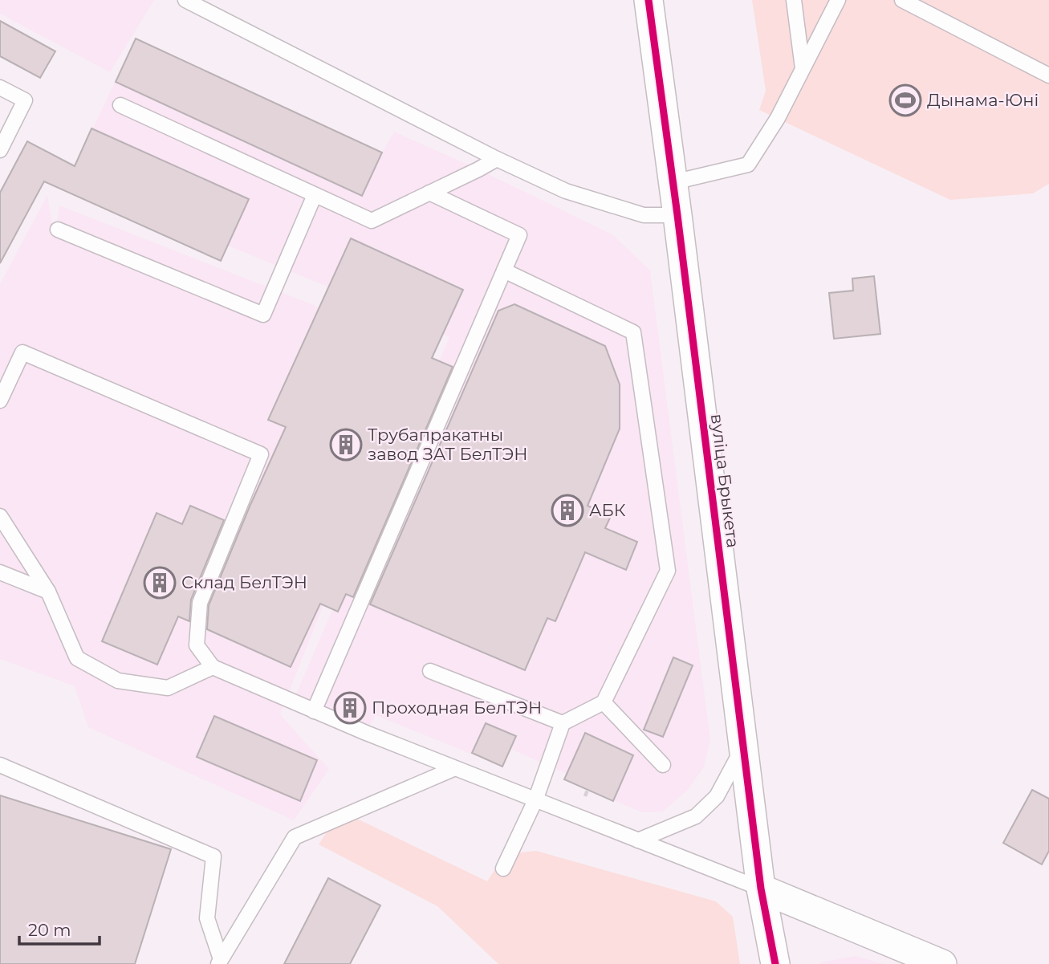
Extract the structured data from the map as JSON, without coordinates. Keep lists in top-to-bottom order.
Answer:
{
  "streets": {
    "street": ["вуліца Брыкета"]
  },
  "places": {
    "sports": ["Дынама-Юні"],
    "building": [
      "Трубапракатны завод ЗАТ БелТЭН",
      "АБК",
      "Склад БелТЭН",
      "Проходная БелТЭН"
    ]
  },
  "scale_bar": "20 m"
}
